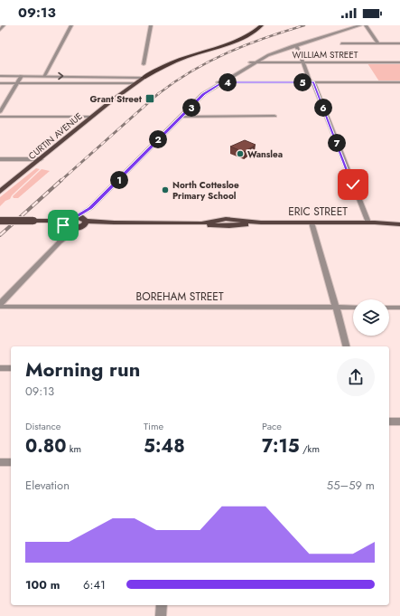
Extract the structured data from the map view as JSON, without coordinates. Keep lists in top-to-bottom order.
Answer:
{
  "streets": {
    "highway": ["CURTIN AVENUE"],
    "main road": ["ERIC STREET"],
    "street": ["WILLIAM STREET", "BOREHAM STREET"]
  },
  "places": {
    "transit": ["Grant Street"],
    "other": ["Wanslea", "North Cottesloe Primary School"]
  },
  "page": {
    "status": "09:13",
    "pins": [
      "4",
      "5",
      "3",
      "6",
      "2",
      "7",
      "1"
    ],
    "heading": ["Morning run", "09:13"],
    "stats": [
      ["Distance", "0.80 km"],
      ["Time", "5:48"],
      ["Pace", "7:15 /km"]
    ],
    "chart": ["Elevation", "55–59 m"],
    "list": [
      {
        "name": "100 m",
        "note": "6:41"
      }
    ]
  }
}
